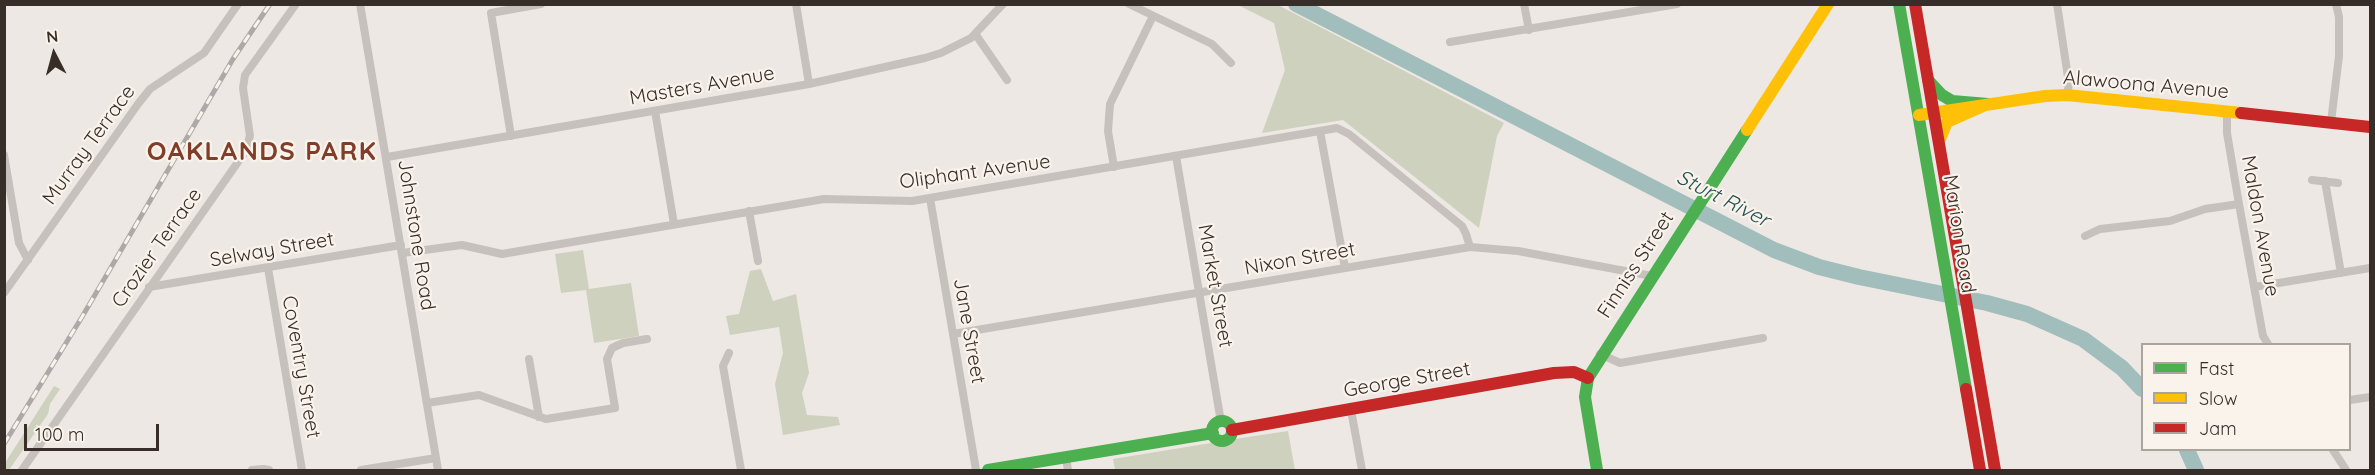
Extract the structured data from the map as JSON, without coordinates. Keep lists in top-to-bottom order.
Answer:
{
  "streets": {
    "street": [
      "Alawoona Avenue",
      "Masters Avenue",
      "Murray Terrace",
      "Oliphant Avenue",
      "Maldon Avenue",
      "Marion Road",
      "Johnstone Road",
      "Crozier Terrace",
      "Selway Street",
      "Nixon Street",
      "Finniss Street",
      "Market Street",
      "Jane Street",
      "Coventry Street",
      "George Street"
    ]
  },
  "crossings": [
    ["Alawoona Avenue", "Maldon Avenue"],
    ["Alawoona Avenue", "Marion Road"],
    ["Masters Avenue", "Johnstone Road"],
    ["Oliphant Avenue", "Johnstone Road"],
    ["Oliphant Avenue", "Selway Street"],
    ["Oliphant Avenue", "Nixon Street"],
    ["Oliphant Avenue", "Market Street"],
    ["Oliphant Avenue", "Jane Street"],
    ["Johnstone Road", "Selway Street"],
    ["Crozier Terrace", "Selway Street"],
    ["Selway Street", "Coventry Street"],
    ["Nixon Street", "Finniss Street"],
    ["Nixon Street", "Market Street"],
    ["Nixon Street", "Jane Street"],
    ["Finniss Street", "George Street"],
    ["Market Street", "George Street"]
  ],
  "districts": ["OAKLANDS PARK"],
  "water": ["Sturt River"],
  "legend": ["Fast", "Slow", "Jam"],
  "scale_bar": "100 m",
  "north": "top"
}
